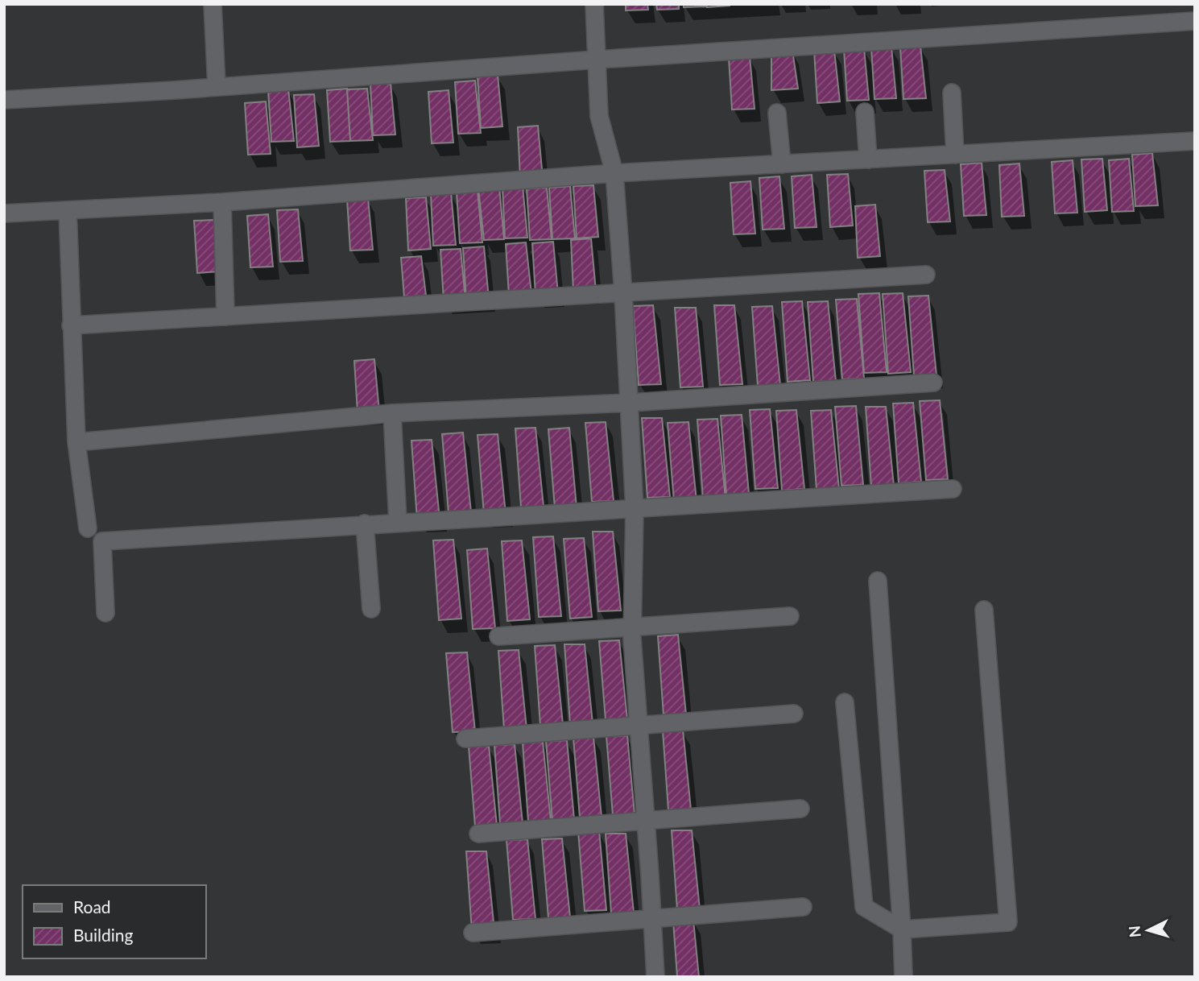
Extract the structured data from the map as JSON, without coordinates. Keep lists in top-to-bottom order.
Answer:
{
  "legend": ["Road", "Building"],
  "north": "left"
}
